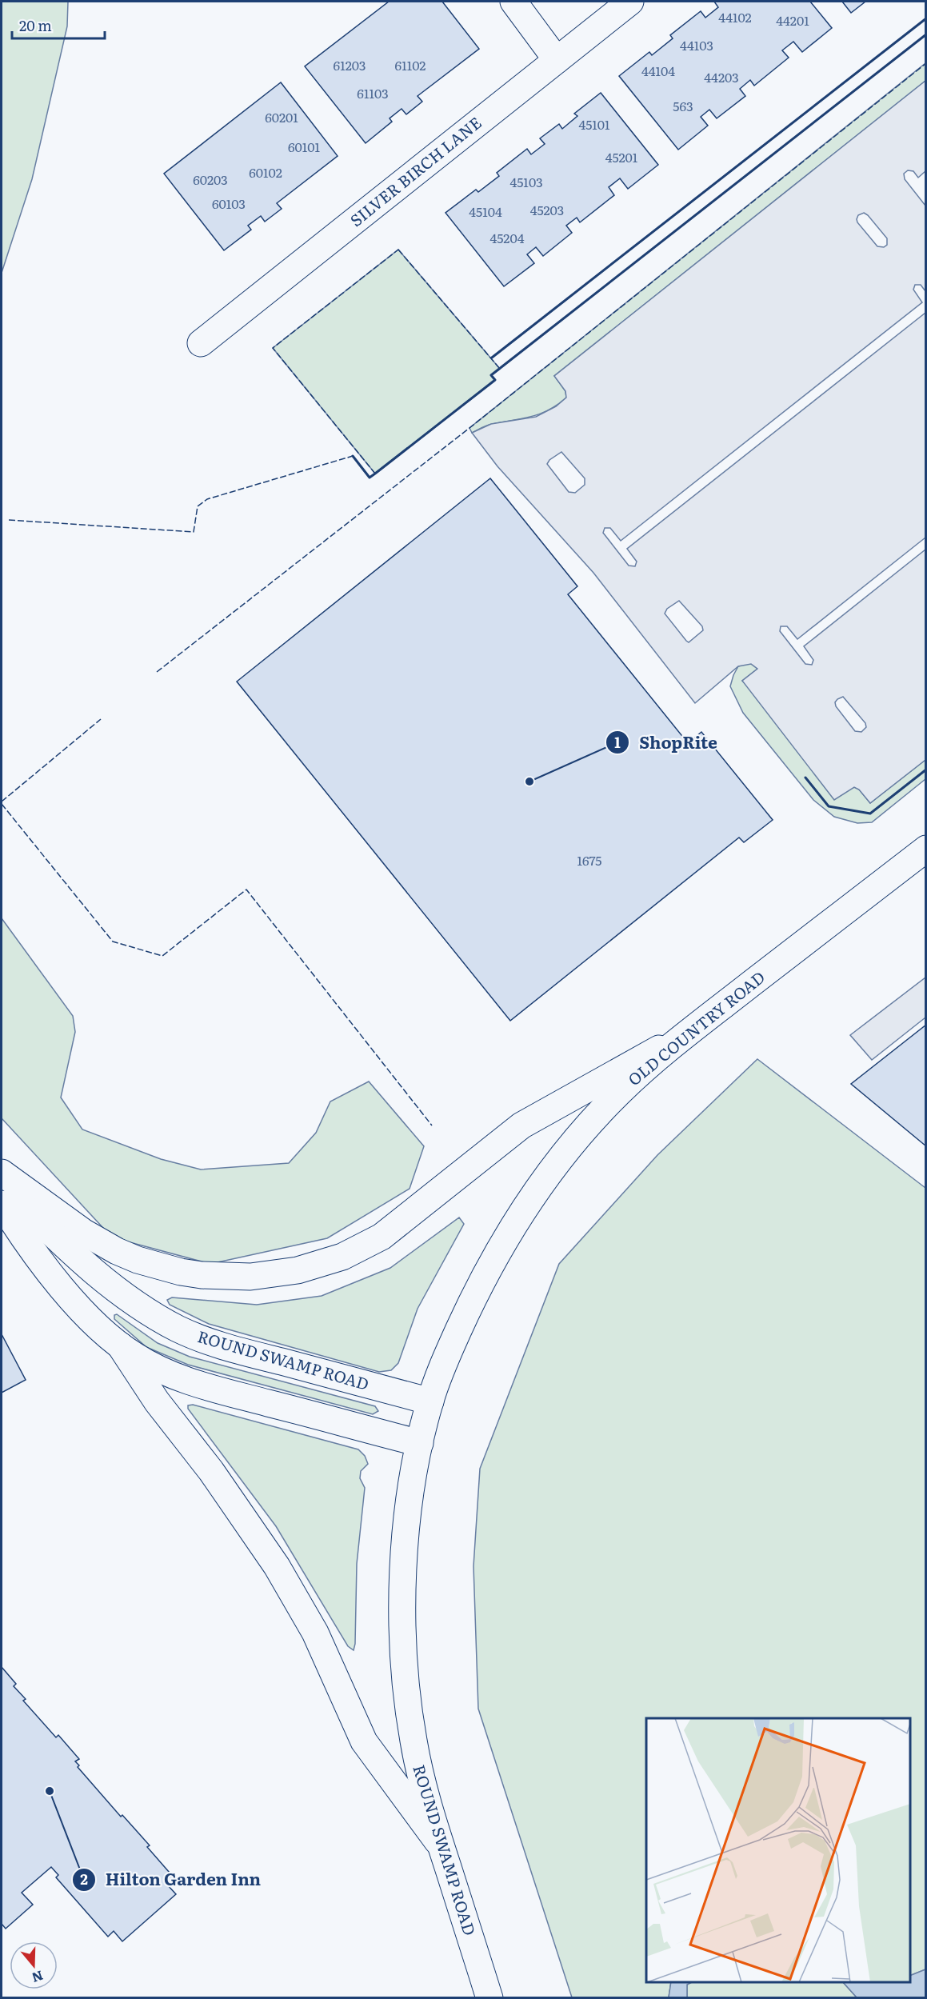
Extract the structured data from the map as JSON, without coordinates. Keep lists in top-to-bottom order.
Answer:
{
  "streets": {
    "main road": ["SILVER BIRCH LANE", "OLD COUNTRY ROAD", "ROUND SWAMP ROAD"]
  },
  "crossings": [
    ["OLD COUNTRY ROAD", "ROUND SWAMP ROAD"]
  ],
  "places": ["ShopRite", "Hilton Garden Inn"],
  "house_numbers": [
    "44102",
    "44201",
    "44103",
    "61203",
    "61102",
    "44104",
    "44203",
    "61103",
    "563",
    "60201",
    "45101",
    "60101",
    "45201",
    "60102",
    "60203",
    "45103",
    "60103",
    "45203",
    "45104",
    "45204",
    "1675"
  ],
  "scale_bar": "20 m",
  "north": "bottom"
}
